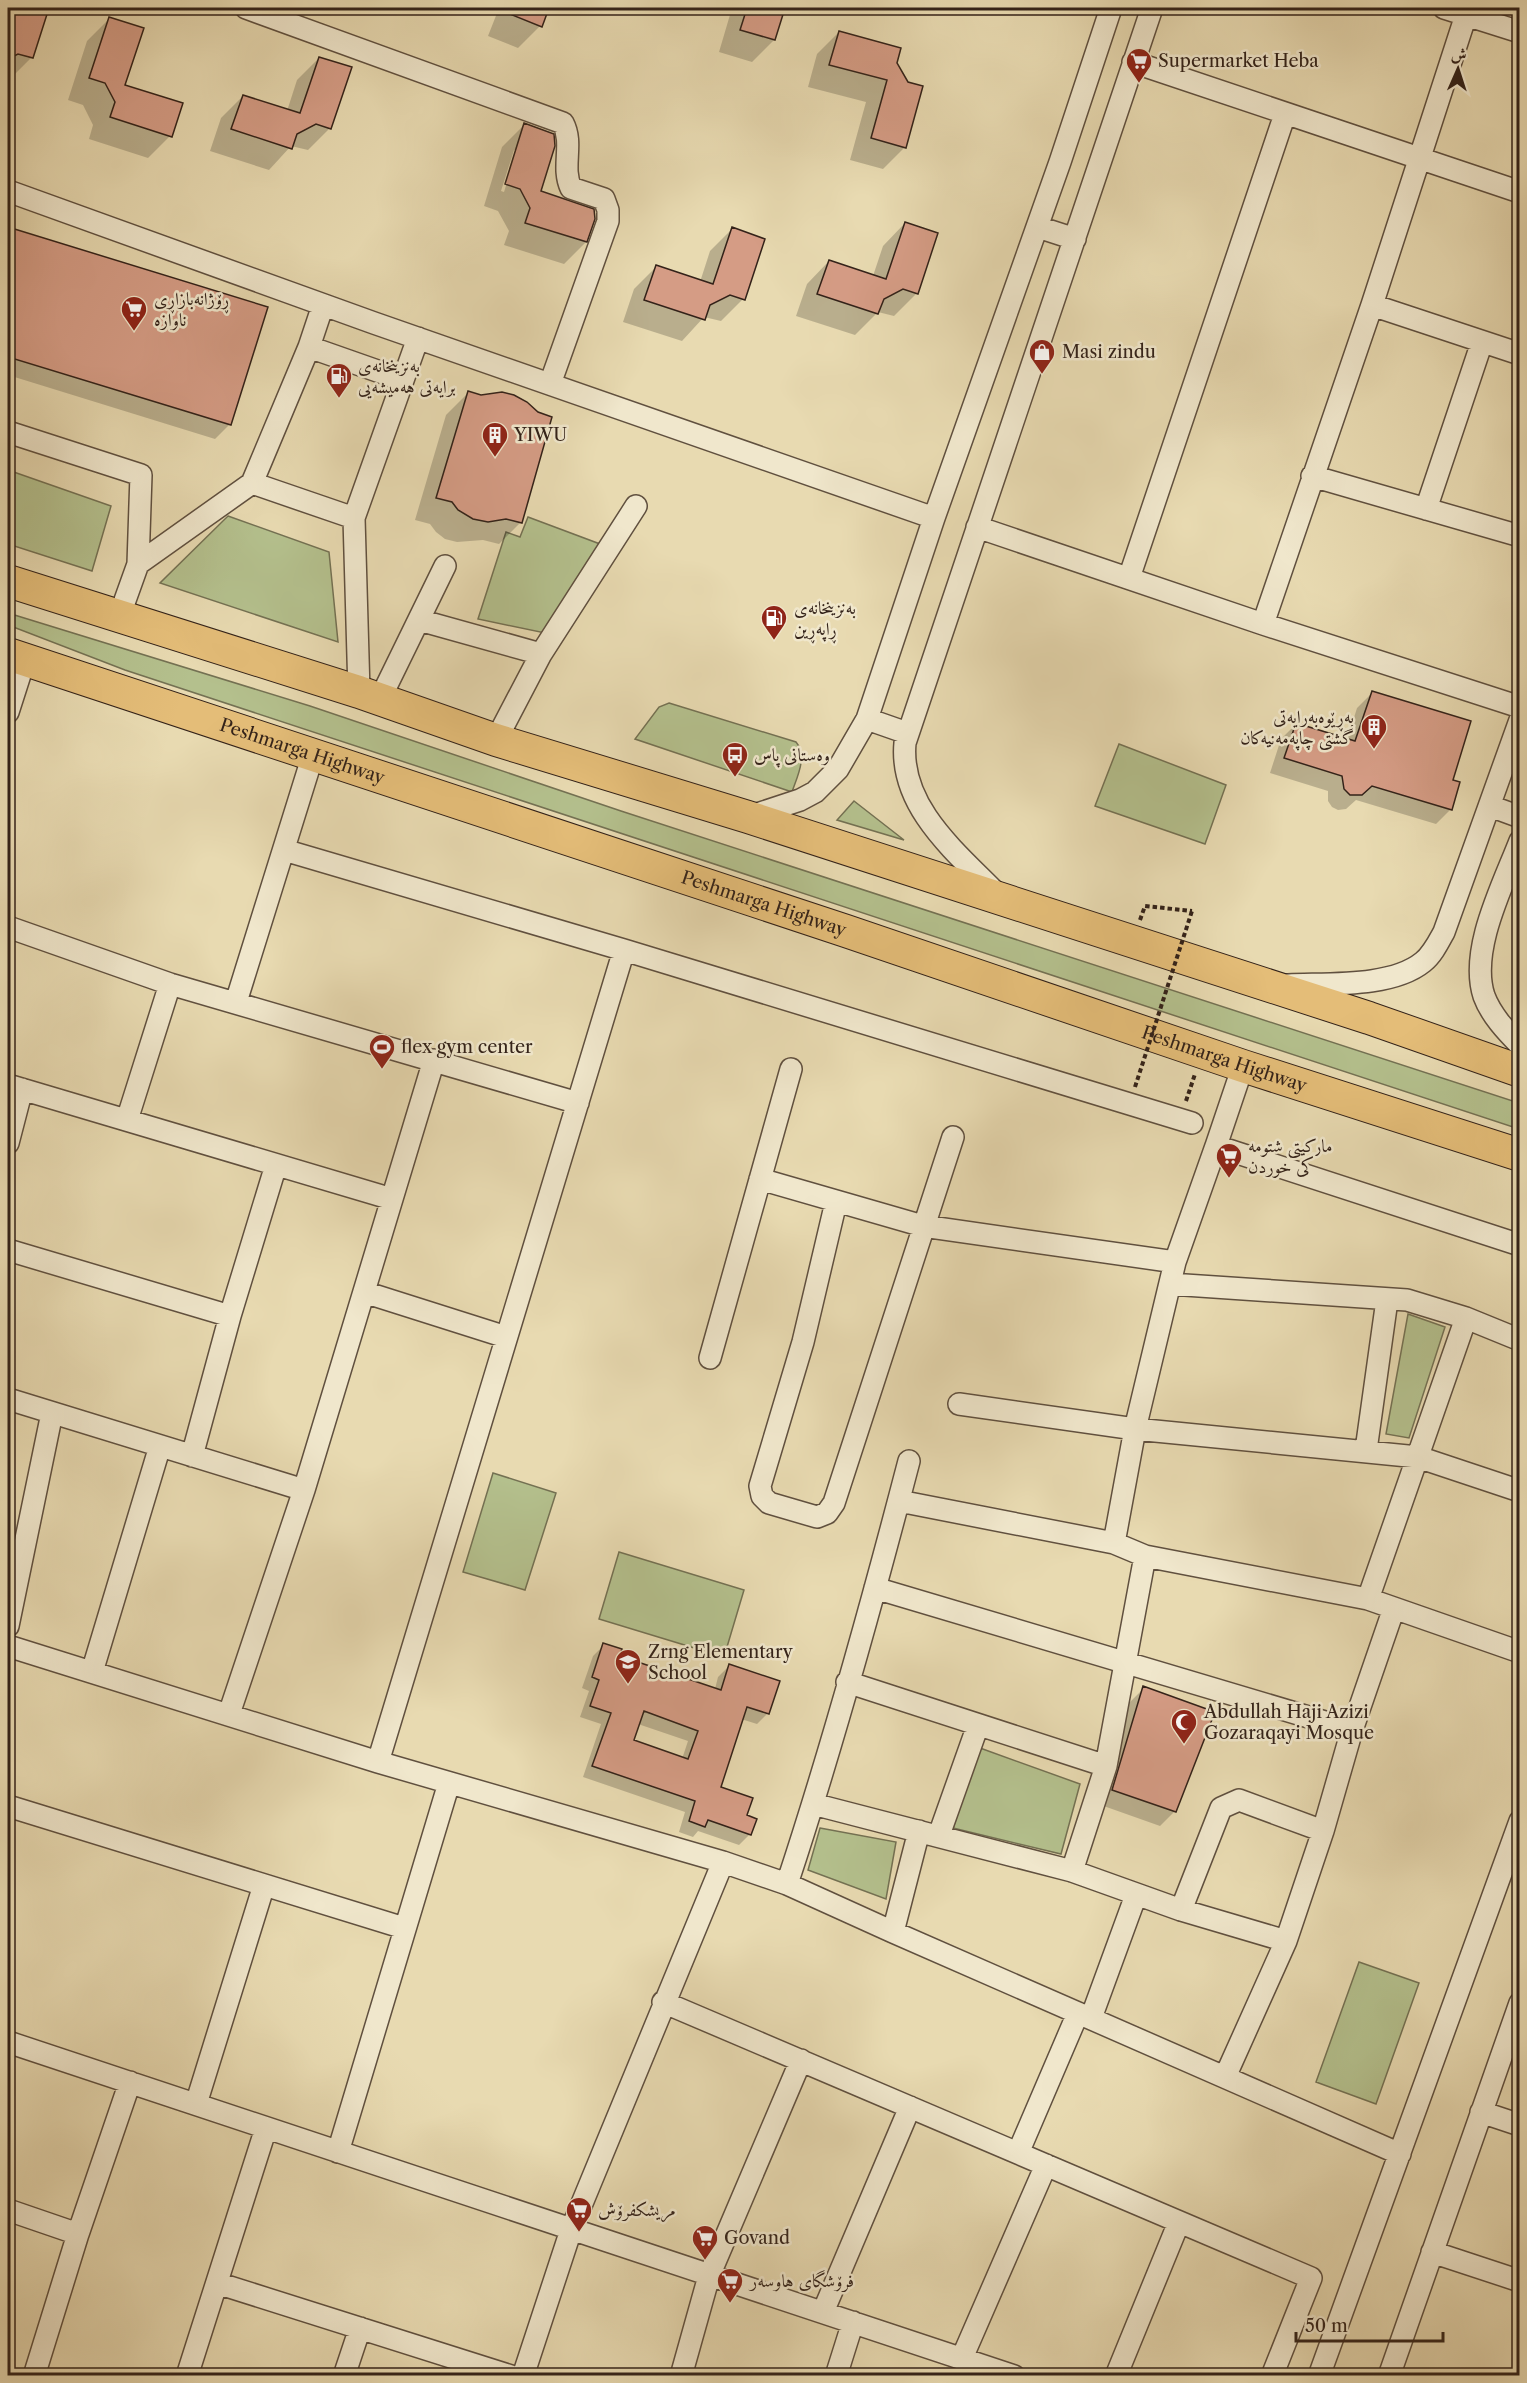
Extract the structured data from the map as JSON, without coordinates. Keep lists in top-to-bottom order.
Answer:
{
  "streets": {
    "highway": ["Peshmarga Highway"]
  },
  "places": {
    "supermarket": [
      "Supermarket Heba",
      "ڕۆژانەبازاڕی ناوازە",
      "مارکیتی شتومه کی خوردن",
      "مریشکفرۆش",
      "Govand",
      "فرۆشگای هاوسەر"
    ],
    "shop": ["Masi zindu"],
    "fuel station": ["بەنزینخانەی برایەتی هەمیشەیی", "بەنزینخانەی ڕاپەڕین"],
    "building": ["YIWU", "بەڕێوەبەرایەتی گشتی چاپەمەنیەکان"],
    "bus stop": ["وەستانی پاس"],
    "sports": ["flex gym center"],
    "school or university": ["Zrng Elementary School"],
    "mosque": ["Abdullah Haji Azizi Gozaraqayi Mosque"]
  },
  "scale_bar": "50 m",
  "north": "top"
}
